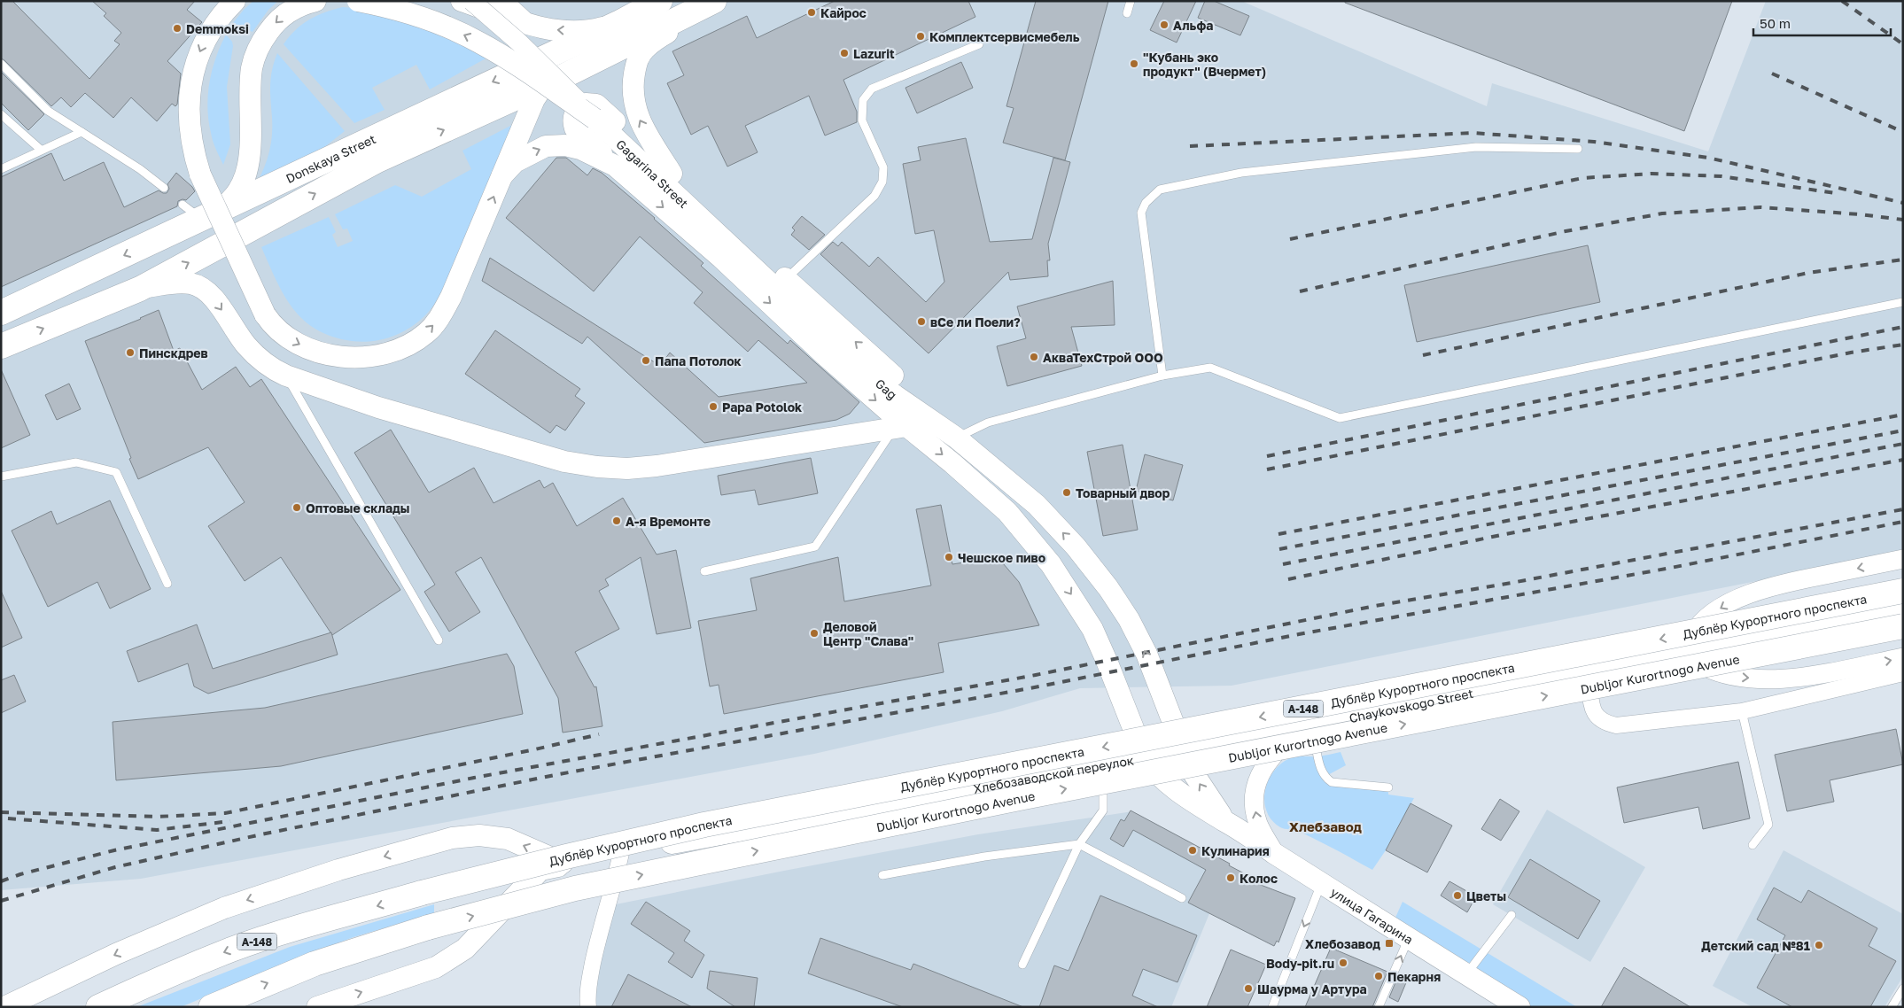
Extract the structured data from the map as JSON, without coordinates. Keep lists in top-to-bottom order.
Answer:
{
  "streets": {
    "main road": [
      "Donskaya Street",
      "Gagarina Street",
      "Gag",
      "Дублёр Курортного проспекта",
      "Dubljor Kurortnogo Avenue",
      "Chaykovskogo Street",
      "А-148",
      "Хлебозаводской переулок",
      "улица Гагарина"
    ]
  },
  "crossings": [
    ["Gagarina Street", "Gag"],
    ["Chaykovskogo Street", "Хлебозаводской переулок"]
  ],
  "one_way": ["Дублёр Курортного проспекта", "Dubljor Kurortnogo Avenue"],
  "districts": ["Хлебзавод"],
  "places": {
    "other": [
      "Кайрос",
      "Альфа",
      "Demmoksi",
      "Комплектсервисмебель",
      "Lazurit",
      "\"Кубань эко продукт\" (Вчермет)",
      "вСе ли Поели?",
      "Пинскдрев",
      "АкваТехСтрой ООО",
      "Папа Потолок",
      "Papa Potolok",
      "Товарный двор",
      "Оптовые склады",
      "А-я Времонте",
      "Чешское пиво",
      "Деловой Центр \"Слава\"",
      "Кулинария",
      "Колос",
      "Цветы",
      "Детский сад №81",
      "Body-pit.ru",
      "Пекарня",
      "Шаурма у Артура"
    ],
    "transit": ["Хлебозавод"]
  },
  "scale_bar": "50 m"
}
